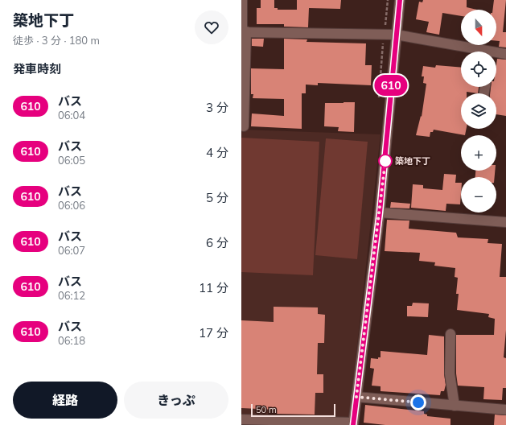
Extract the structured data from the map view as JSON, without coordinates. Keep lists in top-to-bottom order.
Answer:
{
  "places": ["築地下丁"],
  "lines": ["bus line 610"],
  "scale_bar": "50 m",
  "north": "bottom",
  "page": {
    "heading": [
      ["築地下丁", "徒歩 · 3 分 · 180 m"],
      "発車時刻"
    ],
    "on_map": "610",
    "map_buttons": ["+", "−"],
    "list": [
      {
        "mark": "610",
        "name": "バス",
        "note": "06:04",
        "value": "3 分"
      },
      {
        "mark": "610",
        "name": "バス",
        "note": "06:05",
        "value": "4 分"
      },
      {
        "mark": "610",
        "name": "バス",
        "note": "06:06",
        "value": "5 分"
      },
      {
        "mark": "610",
        "name": "バス",
        "note": "06:07",
        "value": "6 分"
      },
      {
        "mark": "610",
        "name": "バス",
        "note": "06:12",
        "value": "11 分"
      },
      {
        "mark": "610",
        "name": "バス",
        "note": "06:18",
        "value": "17 分"
      }
    ],
    "buttons": ["経路", "きっぷ"],
    "scale": "50 m"
  }
}
